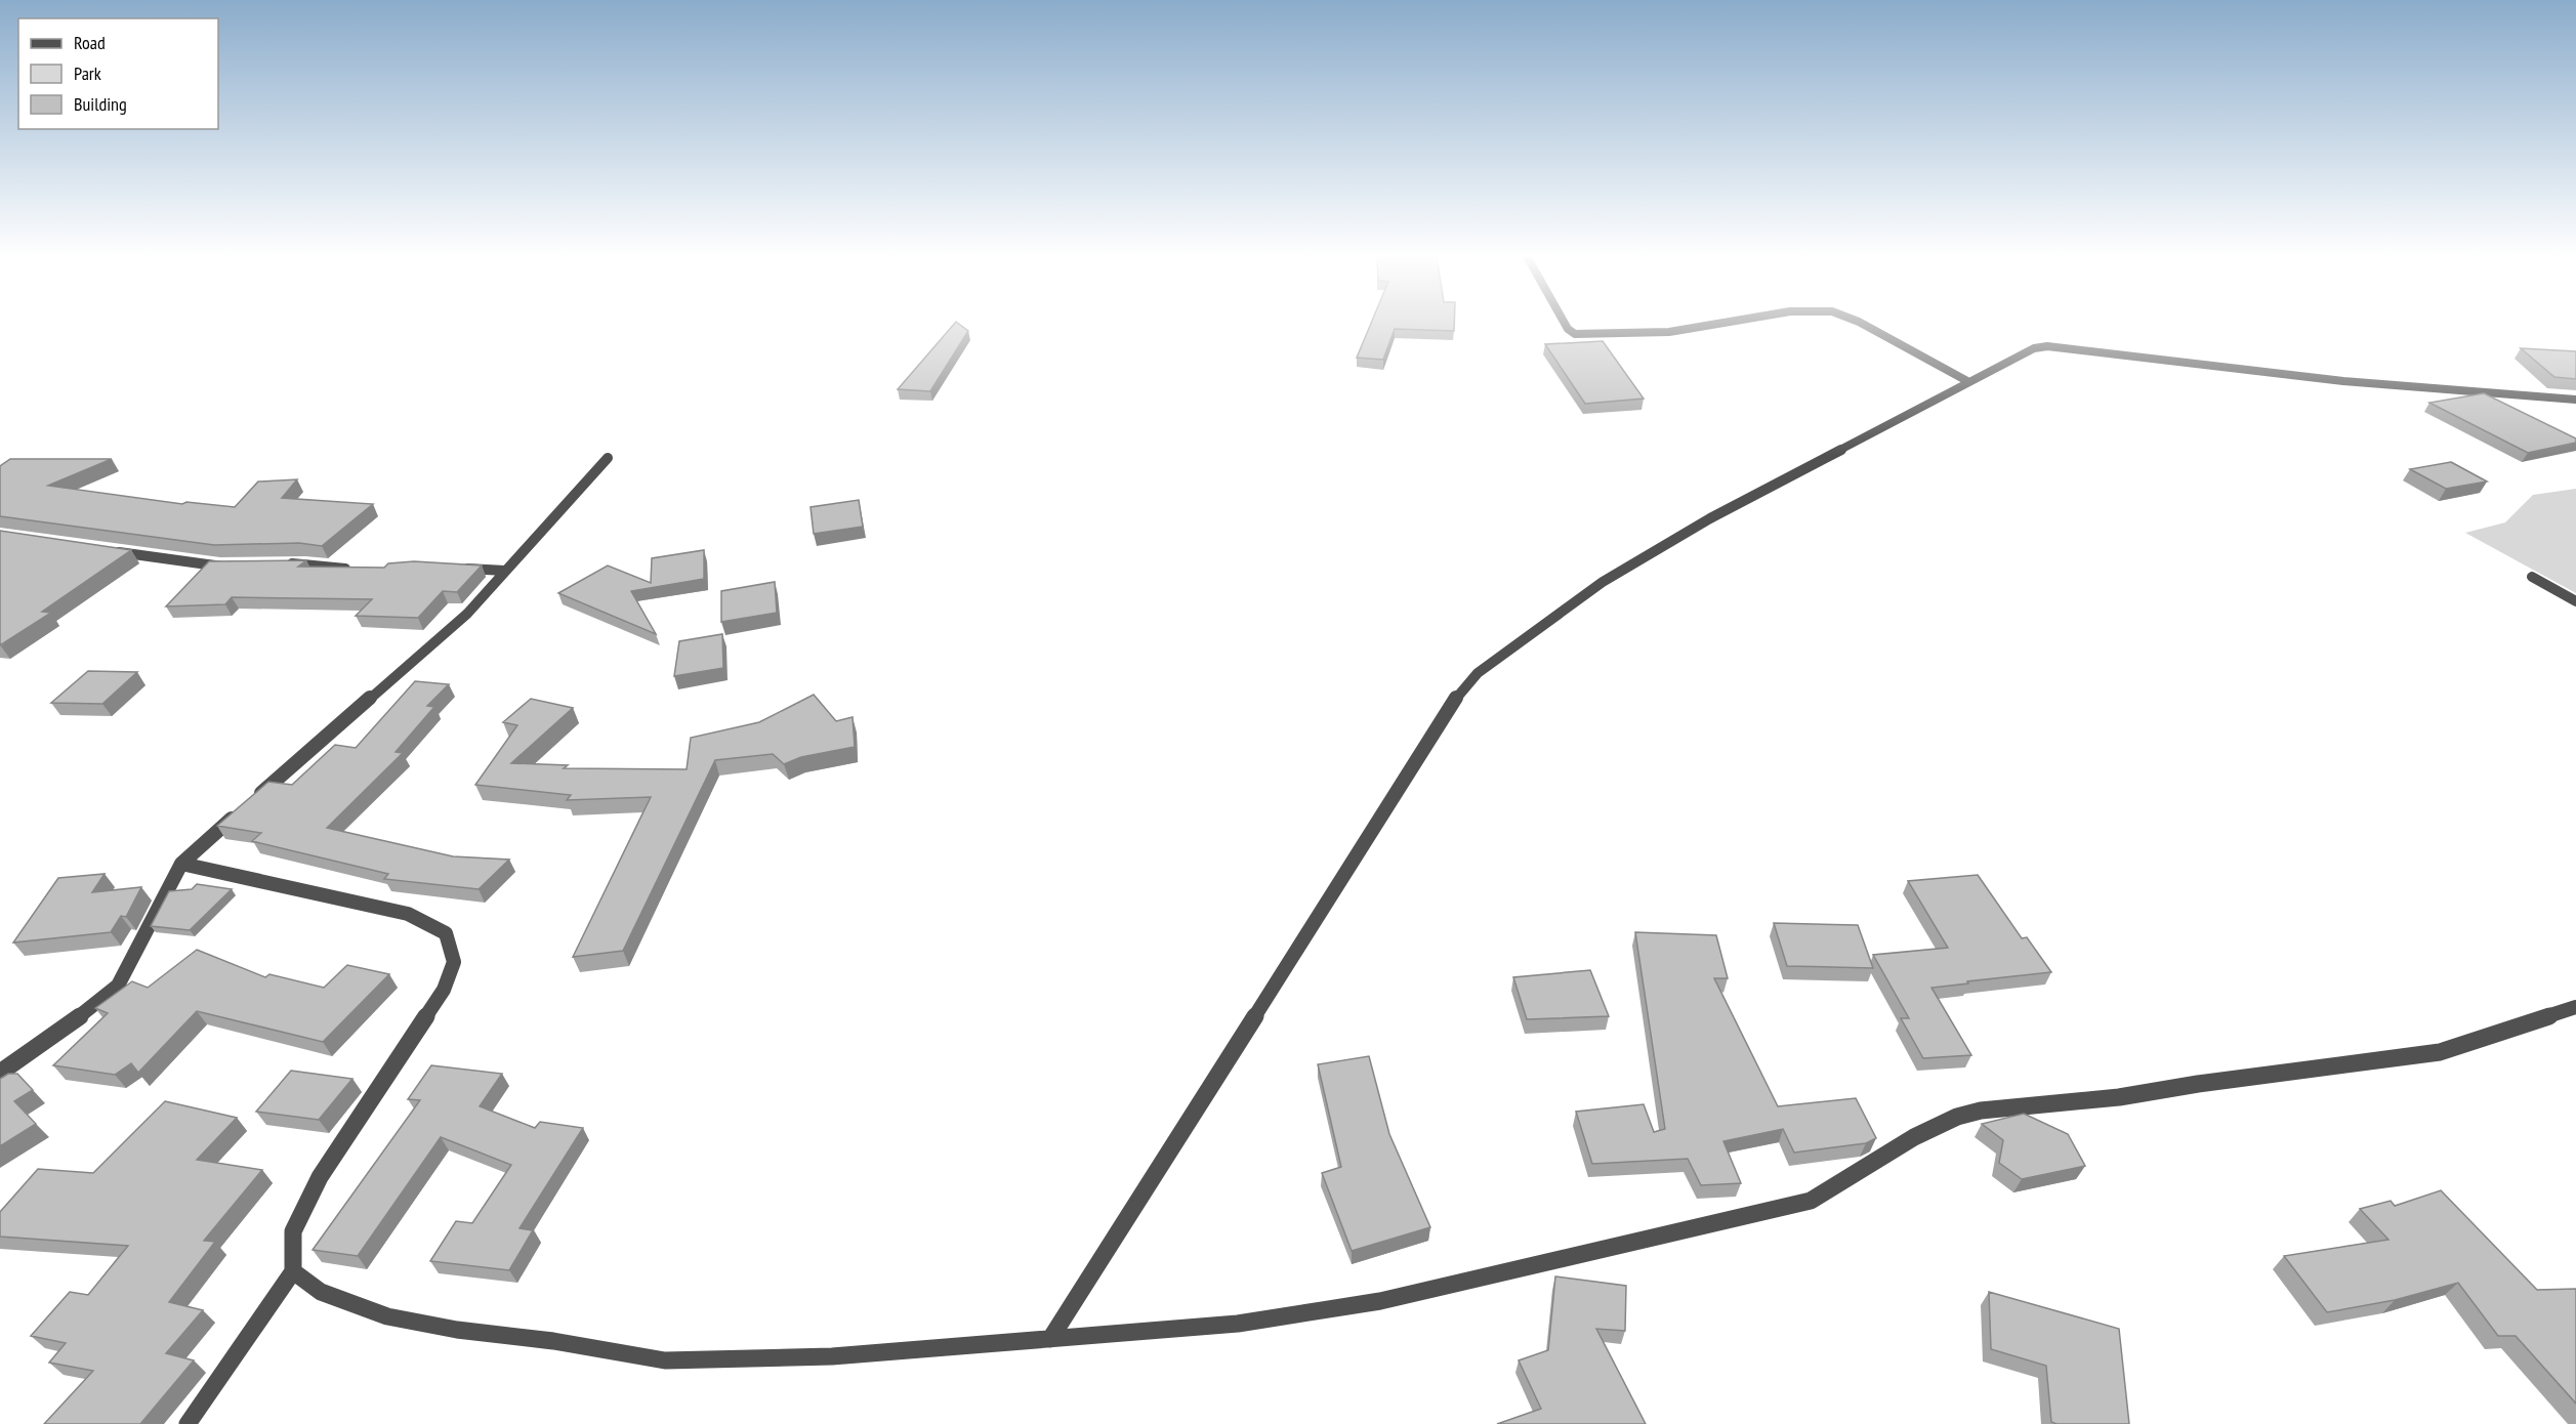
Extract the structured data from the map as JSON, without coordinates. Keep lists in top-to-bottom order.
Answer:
{
  "legend": ["Road", "Park", "Building"]
}
